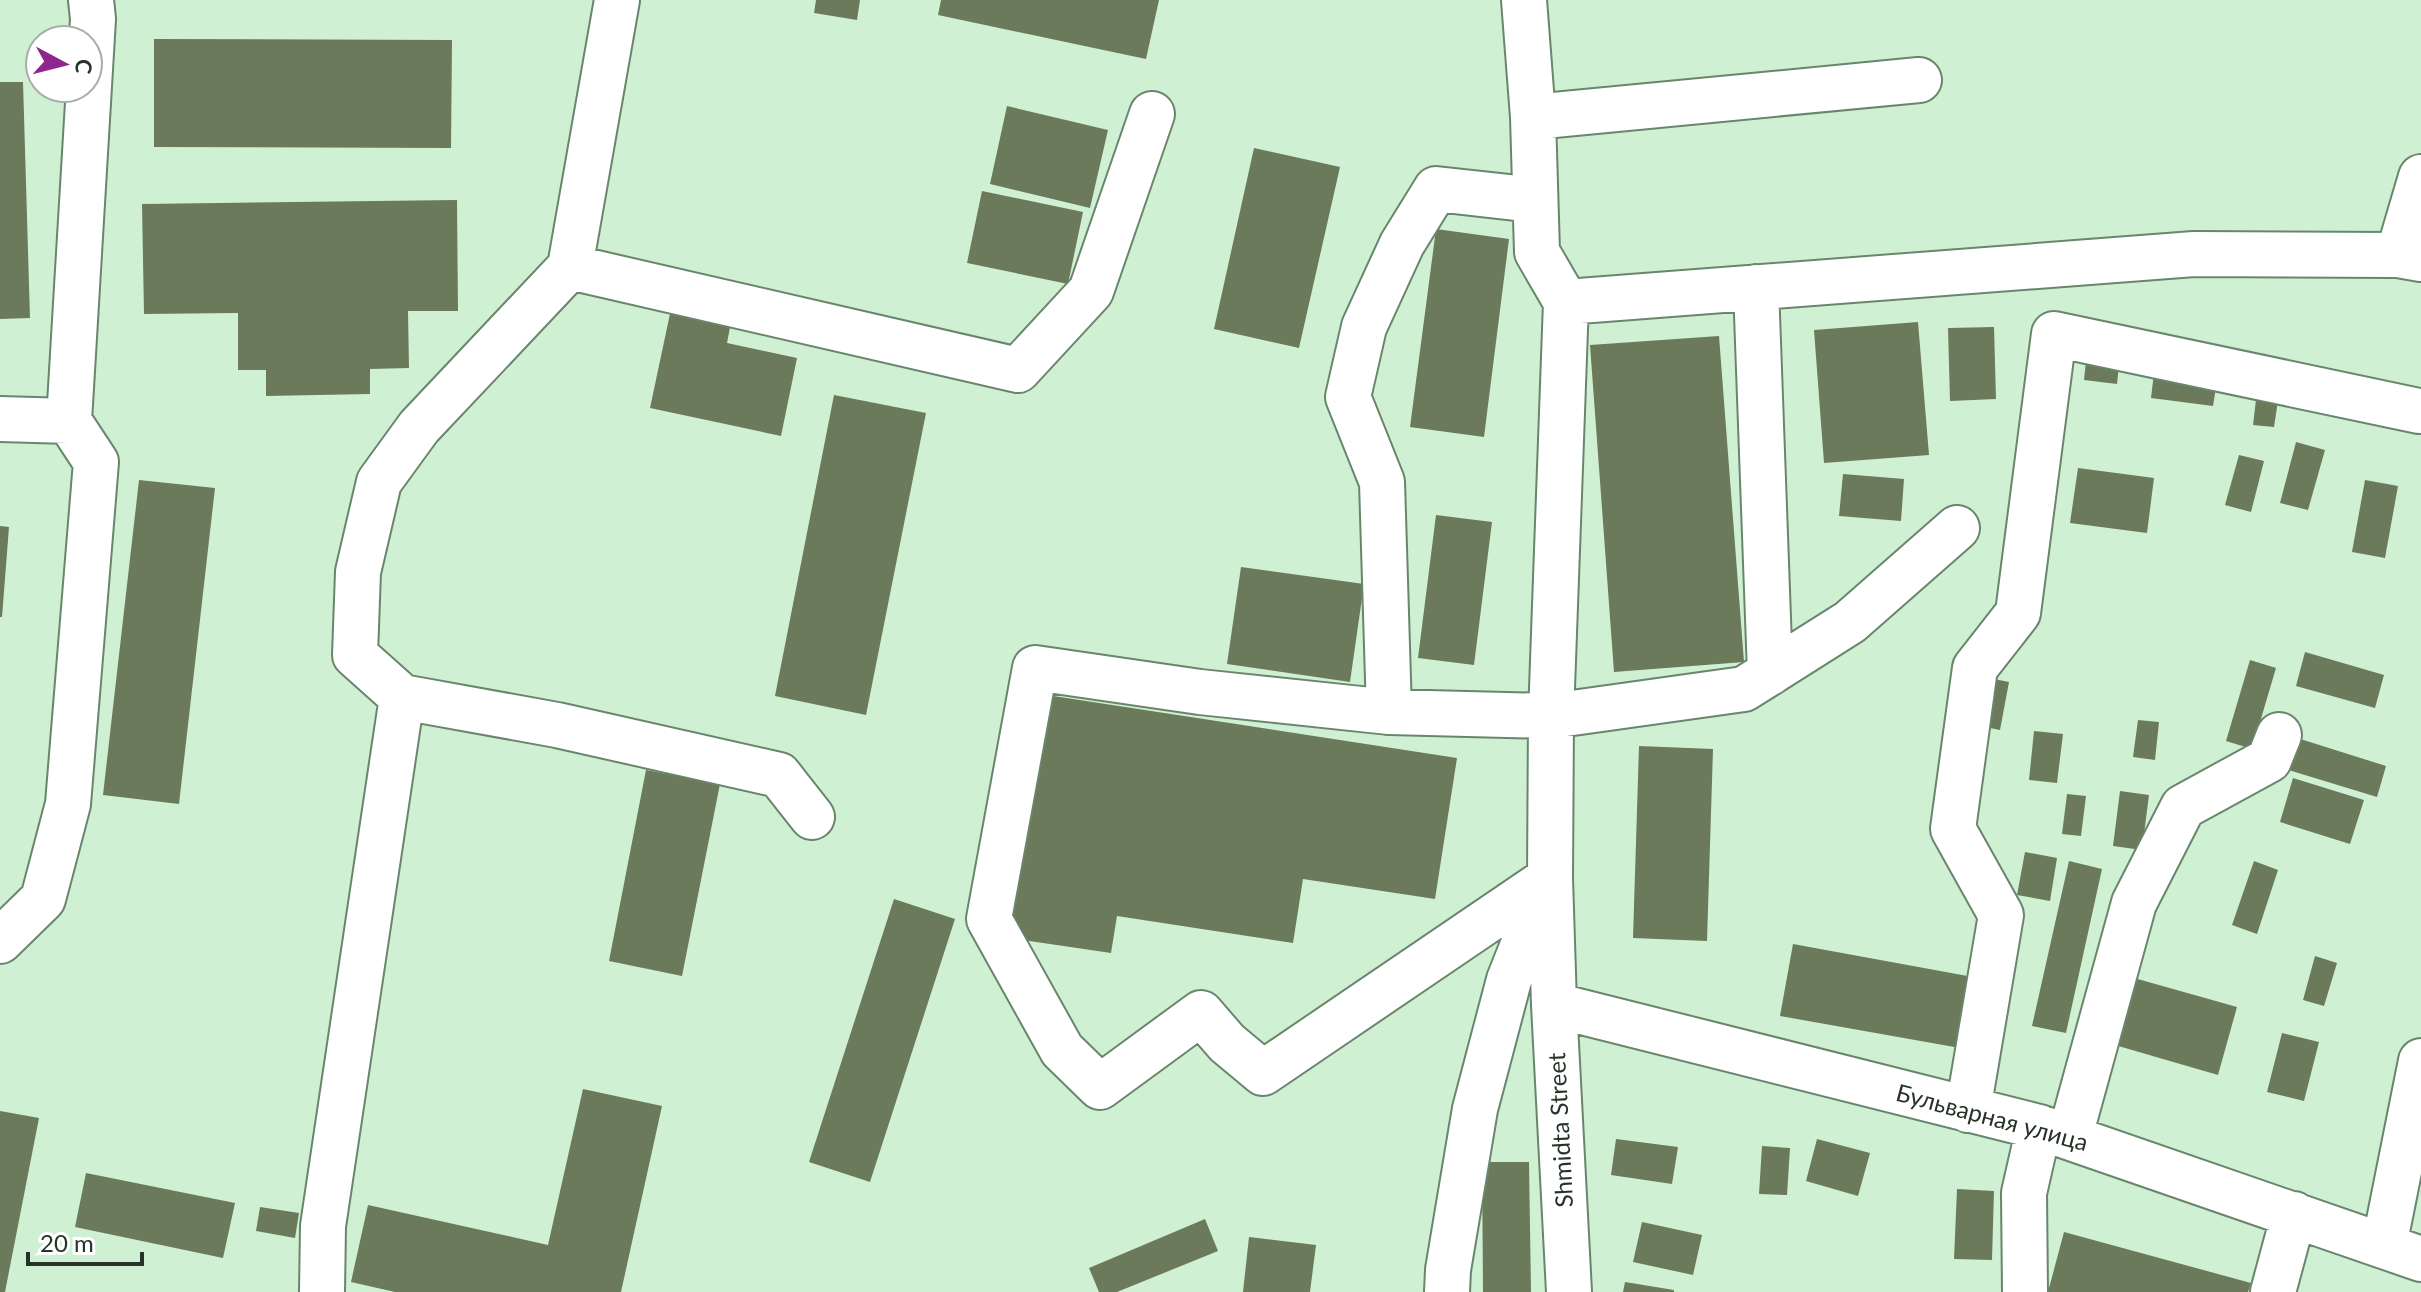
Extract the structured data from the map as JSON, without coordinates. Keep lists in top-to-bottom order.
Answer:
{
  "streets": {
    "street": ["Бульварная улица", "Shmidta Street"]
  },
  "crossings": [
    ["Бульварная улица", "Shmidta Street"]
  ],
  "scale_bar": "20 m",
  "north": "right"
}
